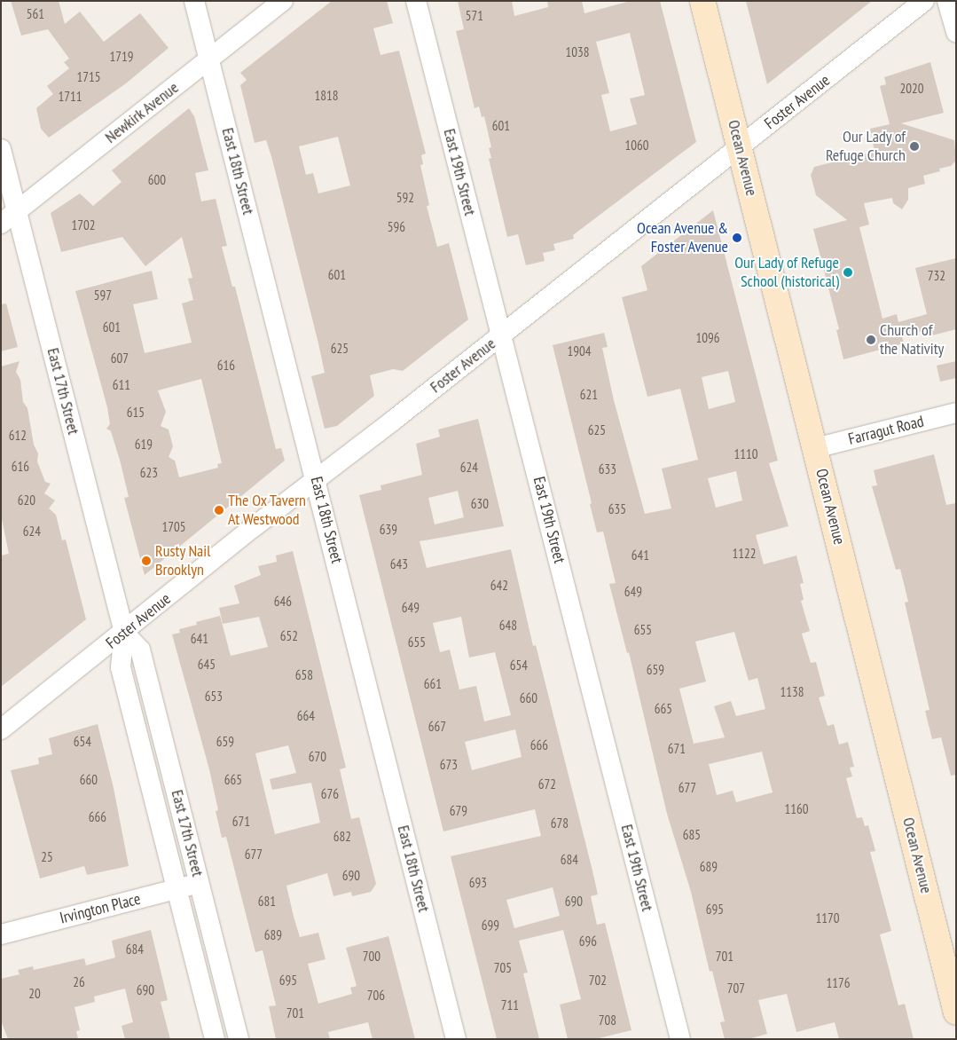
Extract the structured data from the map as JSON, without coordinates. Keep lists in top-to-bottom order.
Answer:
{
  "streets": {
    "main road": ["Ocean Avenue"],
    "street": [
      "Foster Avenue",
      "Newkirk Avenue",
      "East 18th Street",
      "East 19th Street",
      "East 17th Street",
      "Farragut Road",
      "Irvington Place"
    ]
  },
  "crossings": [
    ["Foster Avenue", "Ocean Avenue"],
    ["Foster Avenue", "East 18th Street"],
    ["Foster Avenue", "East 19th Street"],
    ["Foster Avenue", "East 17th Street"],
    ["Newkirk Avenue", "East 18th Street"],
    ["Newkirk Avenue", "East 17th Street"],
    ["Ocean Avenue", "Farragut Road"],
    ["East 17th Street", "Irvington Place"]
  ],
  "places": [
    "Our Lady of Refuge Church",
    "Ocean Avenue & Foster Avenue",
    "Our Lady of Refuge School (historical)",
    "Church of the Nativity",
    "The Ox Tavern At Westwood",
    "Rusty Nail Brooklyn"
  ],
  "house_numbers": [
    "561",
    "571",
    "1038",
    "1719",
    "1715",
    "2020",
    "1818",
    "1711",
    "601",
    "1060",
    "600",
    "592",
    "1702",
    "596",
    "601",
    "732",
    "597",
    "601",
    "1096",
    "625",
    "1904",
    "607",
    "616",
    "611",
    "621",
    "615",
    "625",
    "612",
    "619",
    "1110",
    "616",
    "624",
    "633",
    "623",
    "620",
    "630",
    "635",
    "1705",
    "639",
    "624",
    "1122",
    "641",
    "643",
    "642",
    "649",
    "646",
    "649",
    "648",
    "655",
    "652",
    "641",
    "655",
    "645",
    "654",
    "659",
    "658",
    "661",
    "1138",
    "653",
    "660",
    "665",
    "664",
    "667",
    "654",
    "659",
    "666",
    "671",
    "670",
    "673",
    "660",
    "665",
    "672",
    "677",
    "676",
    "1160",
    "679",
    "666",
    "671",
    "678",
    "685",
    "682",
    "677",
    "25",
    "684",
    "689",
    "690",
    "693",
    "681",
    "690",
    "695",
    "1170",
    "699",
    "689",
    "696",
    "684",
    "700",
    "701",
    "705",
    "695",
    "702",
    "26",
    "1176",
    "707",
    "690",
    "20",
    "706",
    "711",
    "701",
    "708"
  ]
}
